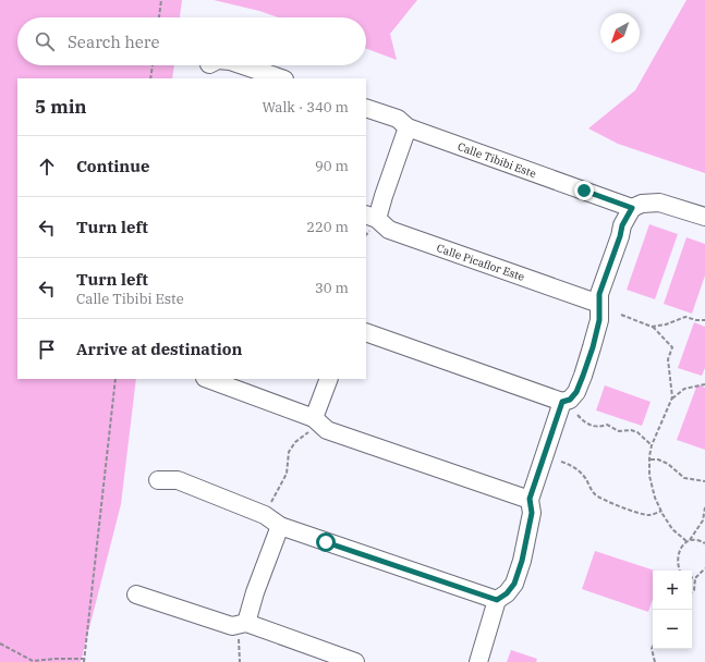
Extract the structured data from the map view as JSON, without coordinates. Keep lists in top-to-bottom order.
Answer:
{
  "streets": {
    "street": ["Calle Tibibi Este", "Calle Picaflor Este"]
  },
  "north": "bottom left",
  "page": {
    "search": "Search here",
    "heading": ["5 min", "Walk · 340 m"],
    "list": [
      ["Continue", "90 m"],
      ["Turn left", "220 m"],
      ["Turn left", "Calle Tibibi Este", "30 m"],
      "Arrive at destination"
    ],
    "map_buttons": ["+", "−"]
  }
}
